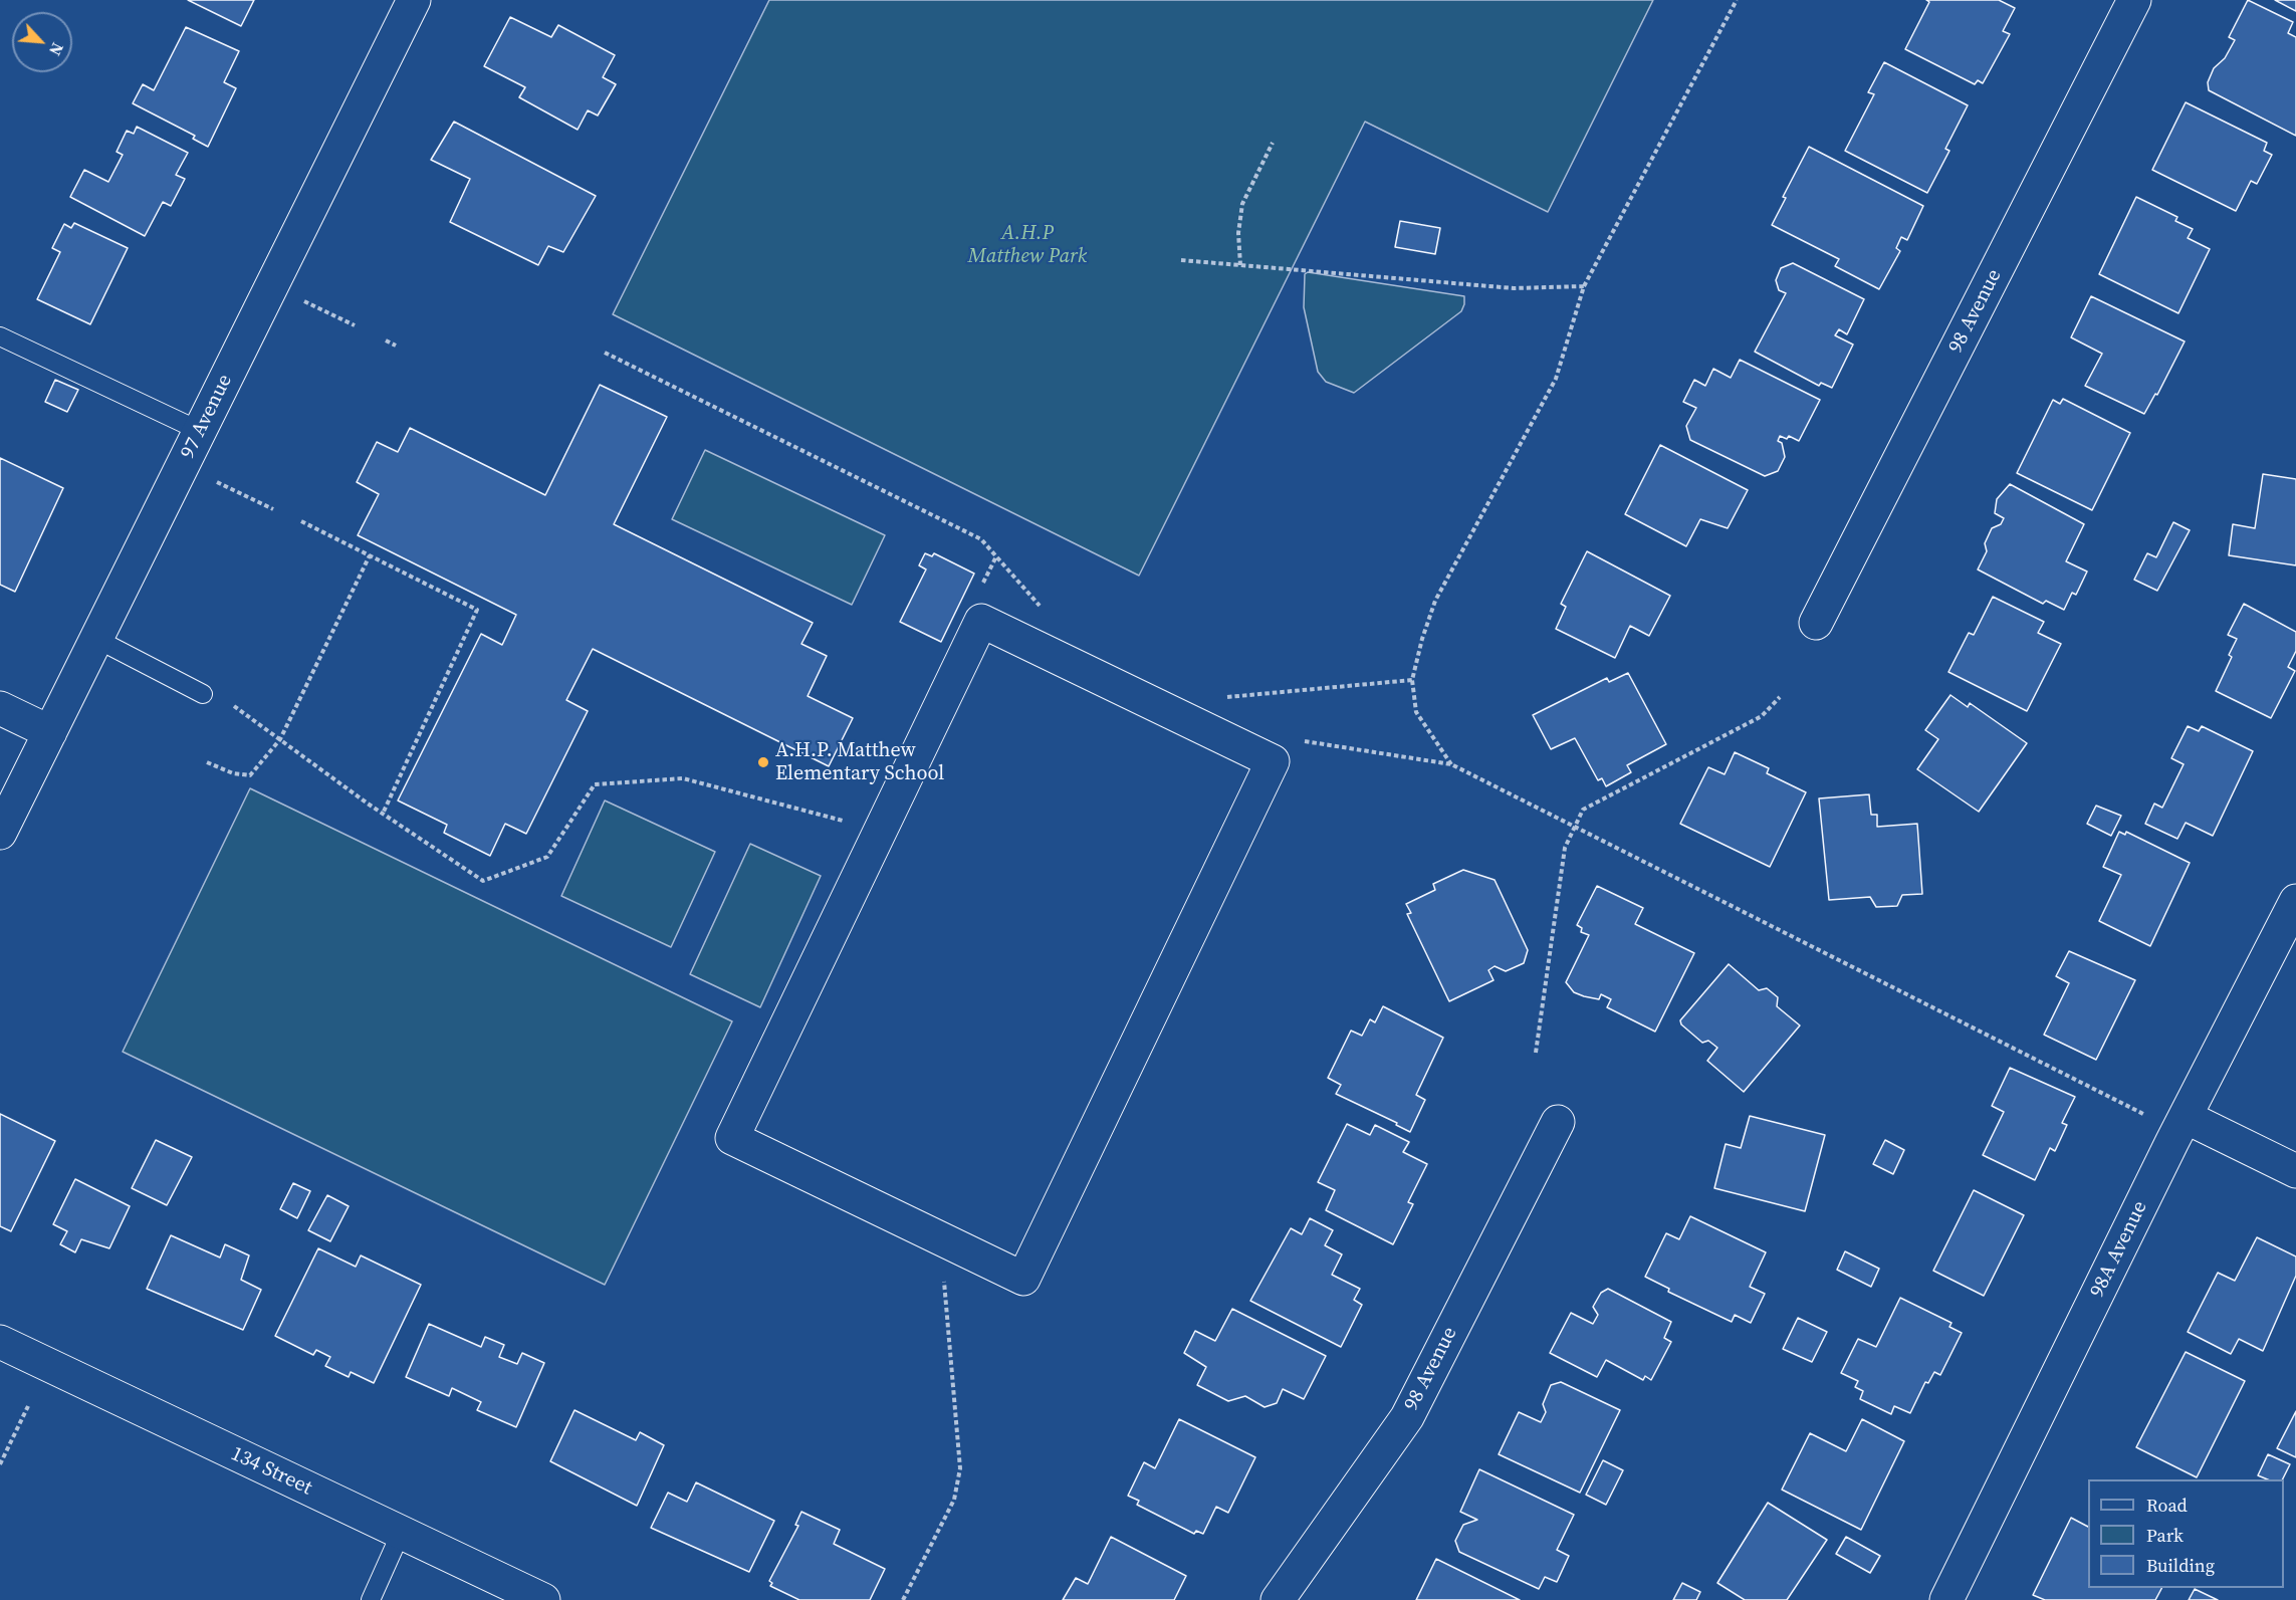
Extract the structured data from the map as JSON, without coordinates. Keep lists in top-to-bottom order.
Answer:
{
  "streets": {
    "street": [
      "98 Avenue",
      "97 Avenue",
      "98A Avenue",
      "134 Street"
    ]
  },
  "parks": ["A.H.P Matthew Park"],
  "places": ["A.H.P. Matthew Elementary School"],
  "legend": ["Road", "Park", "Building"],
  "north": "bottom right"
}
